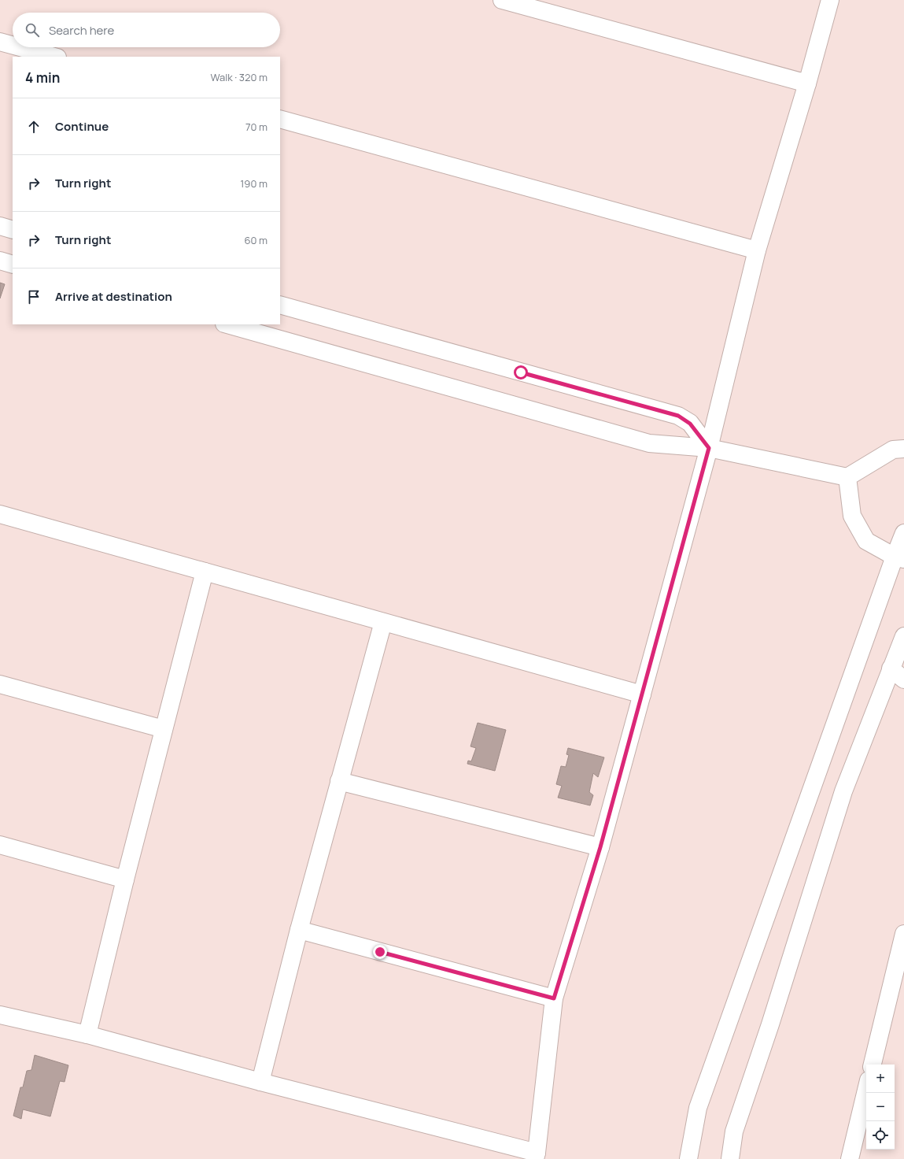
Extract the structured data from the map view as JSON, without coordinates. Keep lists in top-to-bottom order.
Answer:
{
  "page": {
    "search": "Search here",
    "heading": ["4 min", "Walk · 320 m"],
    "list": [
      ["Continue", "70 m"],
      ["Turn right", "190 m"],
      ["Turn right", "60 m"],
      "Arrive at destination"
    ],
    "map_buttons": ["+", "−"]
  }
}
